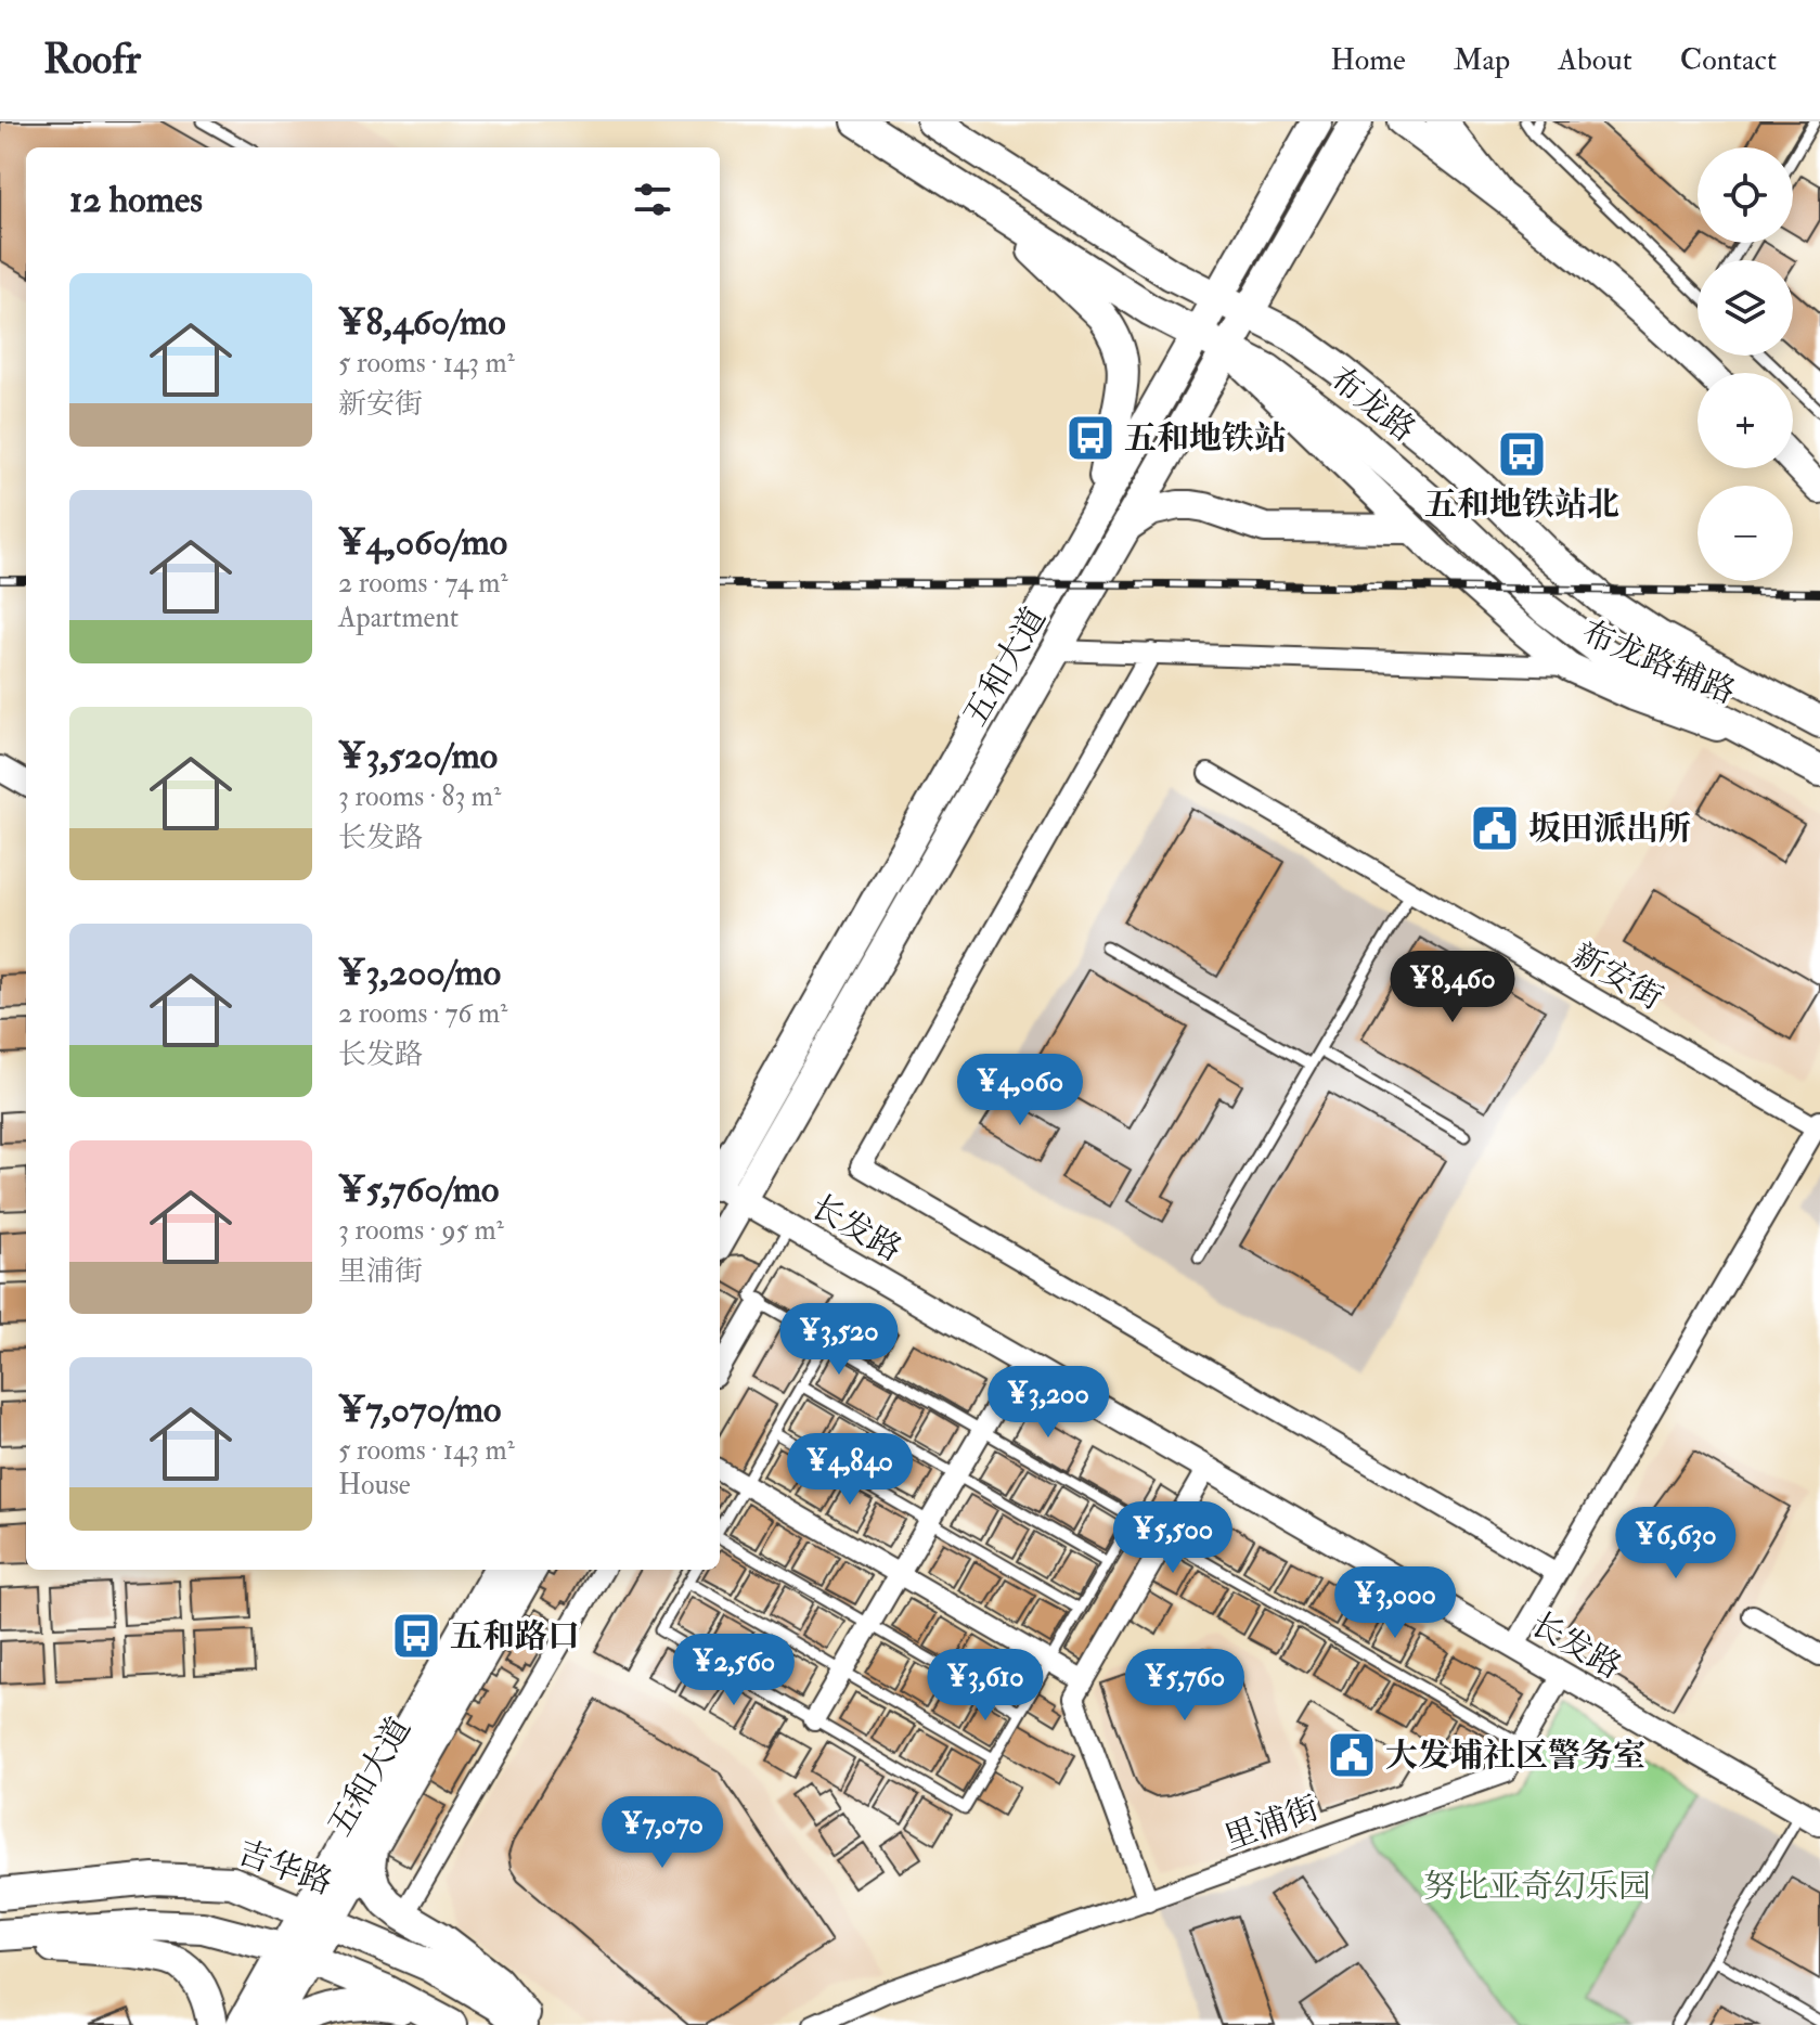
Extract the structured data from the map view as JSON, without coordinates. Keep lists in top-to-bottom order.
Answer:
{
  "streets": {
    "main road": [
      "布龙路",
      "布龙路辅路",
      "五和大道",
      "吉华路"
    ],
    "street": ["新安街", "长发路", "里浦街"]
  },
  "crossings": [
    ["布龙路", "布龙路辅路"],
    ["布龙路", "五和大道"],
    ["布龙路辅路", "五和大道"],
    ["五和大道", "长发路"],
    ["五和大道", "吉华路"],
    ["长发路", "里浦街"]
  ],
  "parks": ["努比亚奇幻乐园"],
  "places": {
    "bus stop": ["五和地铁站", "五和地铁站北", "五和路口"],
    "public building": ["坂田派出所", "大发埔社区警务室"]
  },
  "page": {
    "header": "Roofr",
    "nav": [
      "Home",
      "Map",
      "About",
      "Contact"
    ],
    "map_buttons": ["+", "−"],
    "heading": "12 homes",
    "list": [
      {
        "name": "¥8,460/mo",
        "note": "5 rooms · 143 m² · 新安街"
      },
      {
        "name": "¥4,060/mo",
        "note": "2 rooms · 74 m² · Apartment"
      },
      {
        "name": "¥3,520/mo",
        "note": "3 rooms · 83 m² · 长发路"
      },
      {
        "name": "¥3,200/mo",
        "note": "2 rooms · 76 m² · 长发路"
      },
      {
        "name": "¥5,760/mo",
        "note": "3 rooms · 95 m² · 里浦街"
      },
      {
        "name": "¥7,070/mo",
        "note": "5 rooms · 143 m² · House"
      }
    ],
    "price": [
      "¥8,460",
      "¥4,060",
      "¥3,520",
      "¥3,200",
      "¥4,840",
      "¥5,500",
      "¥6,630",
      "¥3,000",
      "¥2,560",
      "¥3,610",
      "¥5,760",
      "¥7,070"
    ]
  }
}
